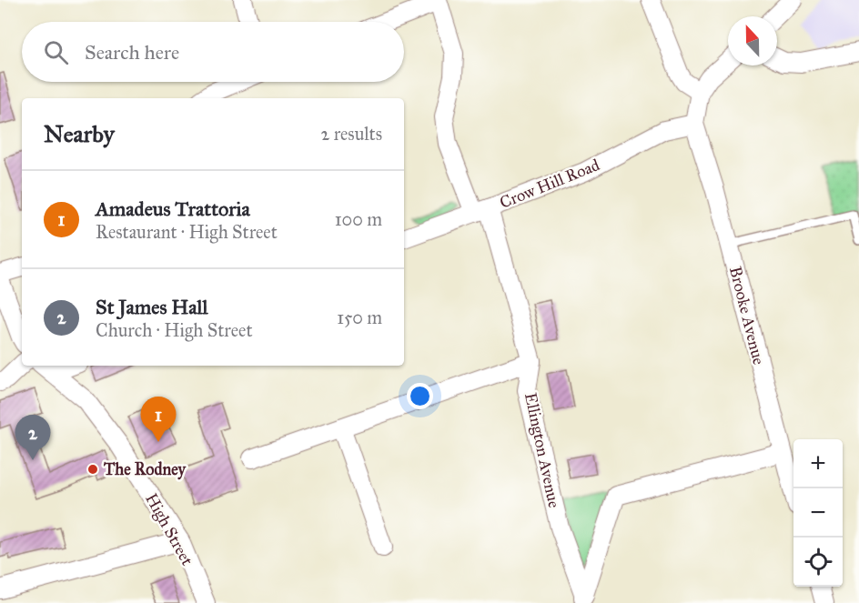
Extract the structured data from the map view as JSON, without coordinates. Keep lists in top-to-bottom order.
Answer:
{
  "streets": {
    "street": [
      "Crow Hill Road",
      "Brooke Avenue",
      "Ellington Avenue",
      "High Street"
    ]
  },
  "crossings": [
    ["Crow Hill Road", "Brooke Avenue"],
    ["Crow Hill Road", "Ellington Avenue"]
  ],
  "places": ["The Rodney"],
  "north": "top",
  "page": {
    "search": "Search here",
    "heading": ["Nearby", "2 results"],
    "list": [
      {
        "mark": "1",
        "name": "Amadeus Trattoria",
        "note": "Restaurant · High Street",
        "value": "100 m"
      },
      {
        "mark": "2",
        "name": "St James Hall",
        "note": "Church · High Street",
        "value": "150 m"
      }
    ],
    "pins": ["1", "2"],
    "map_buttons": ["+", "−"]
  }
}
